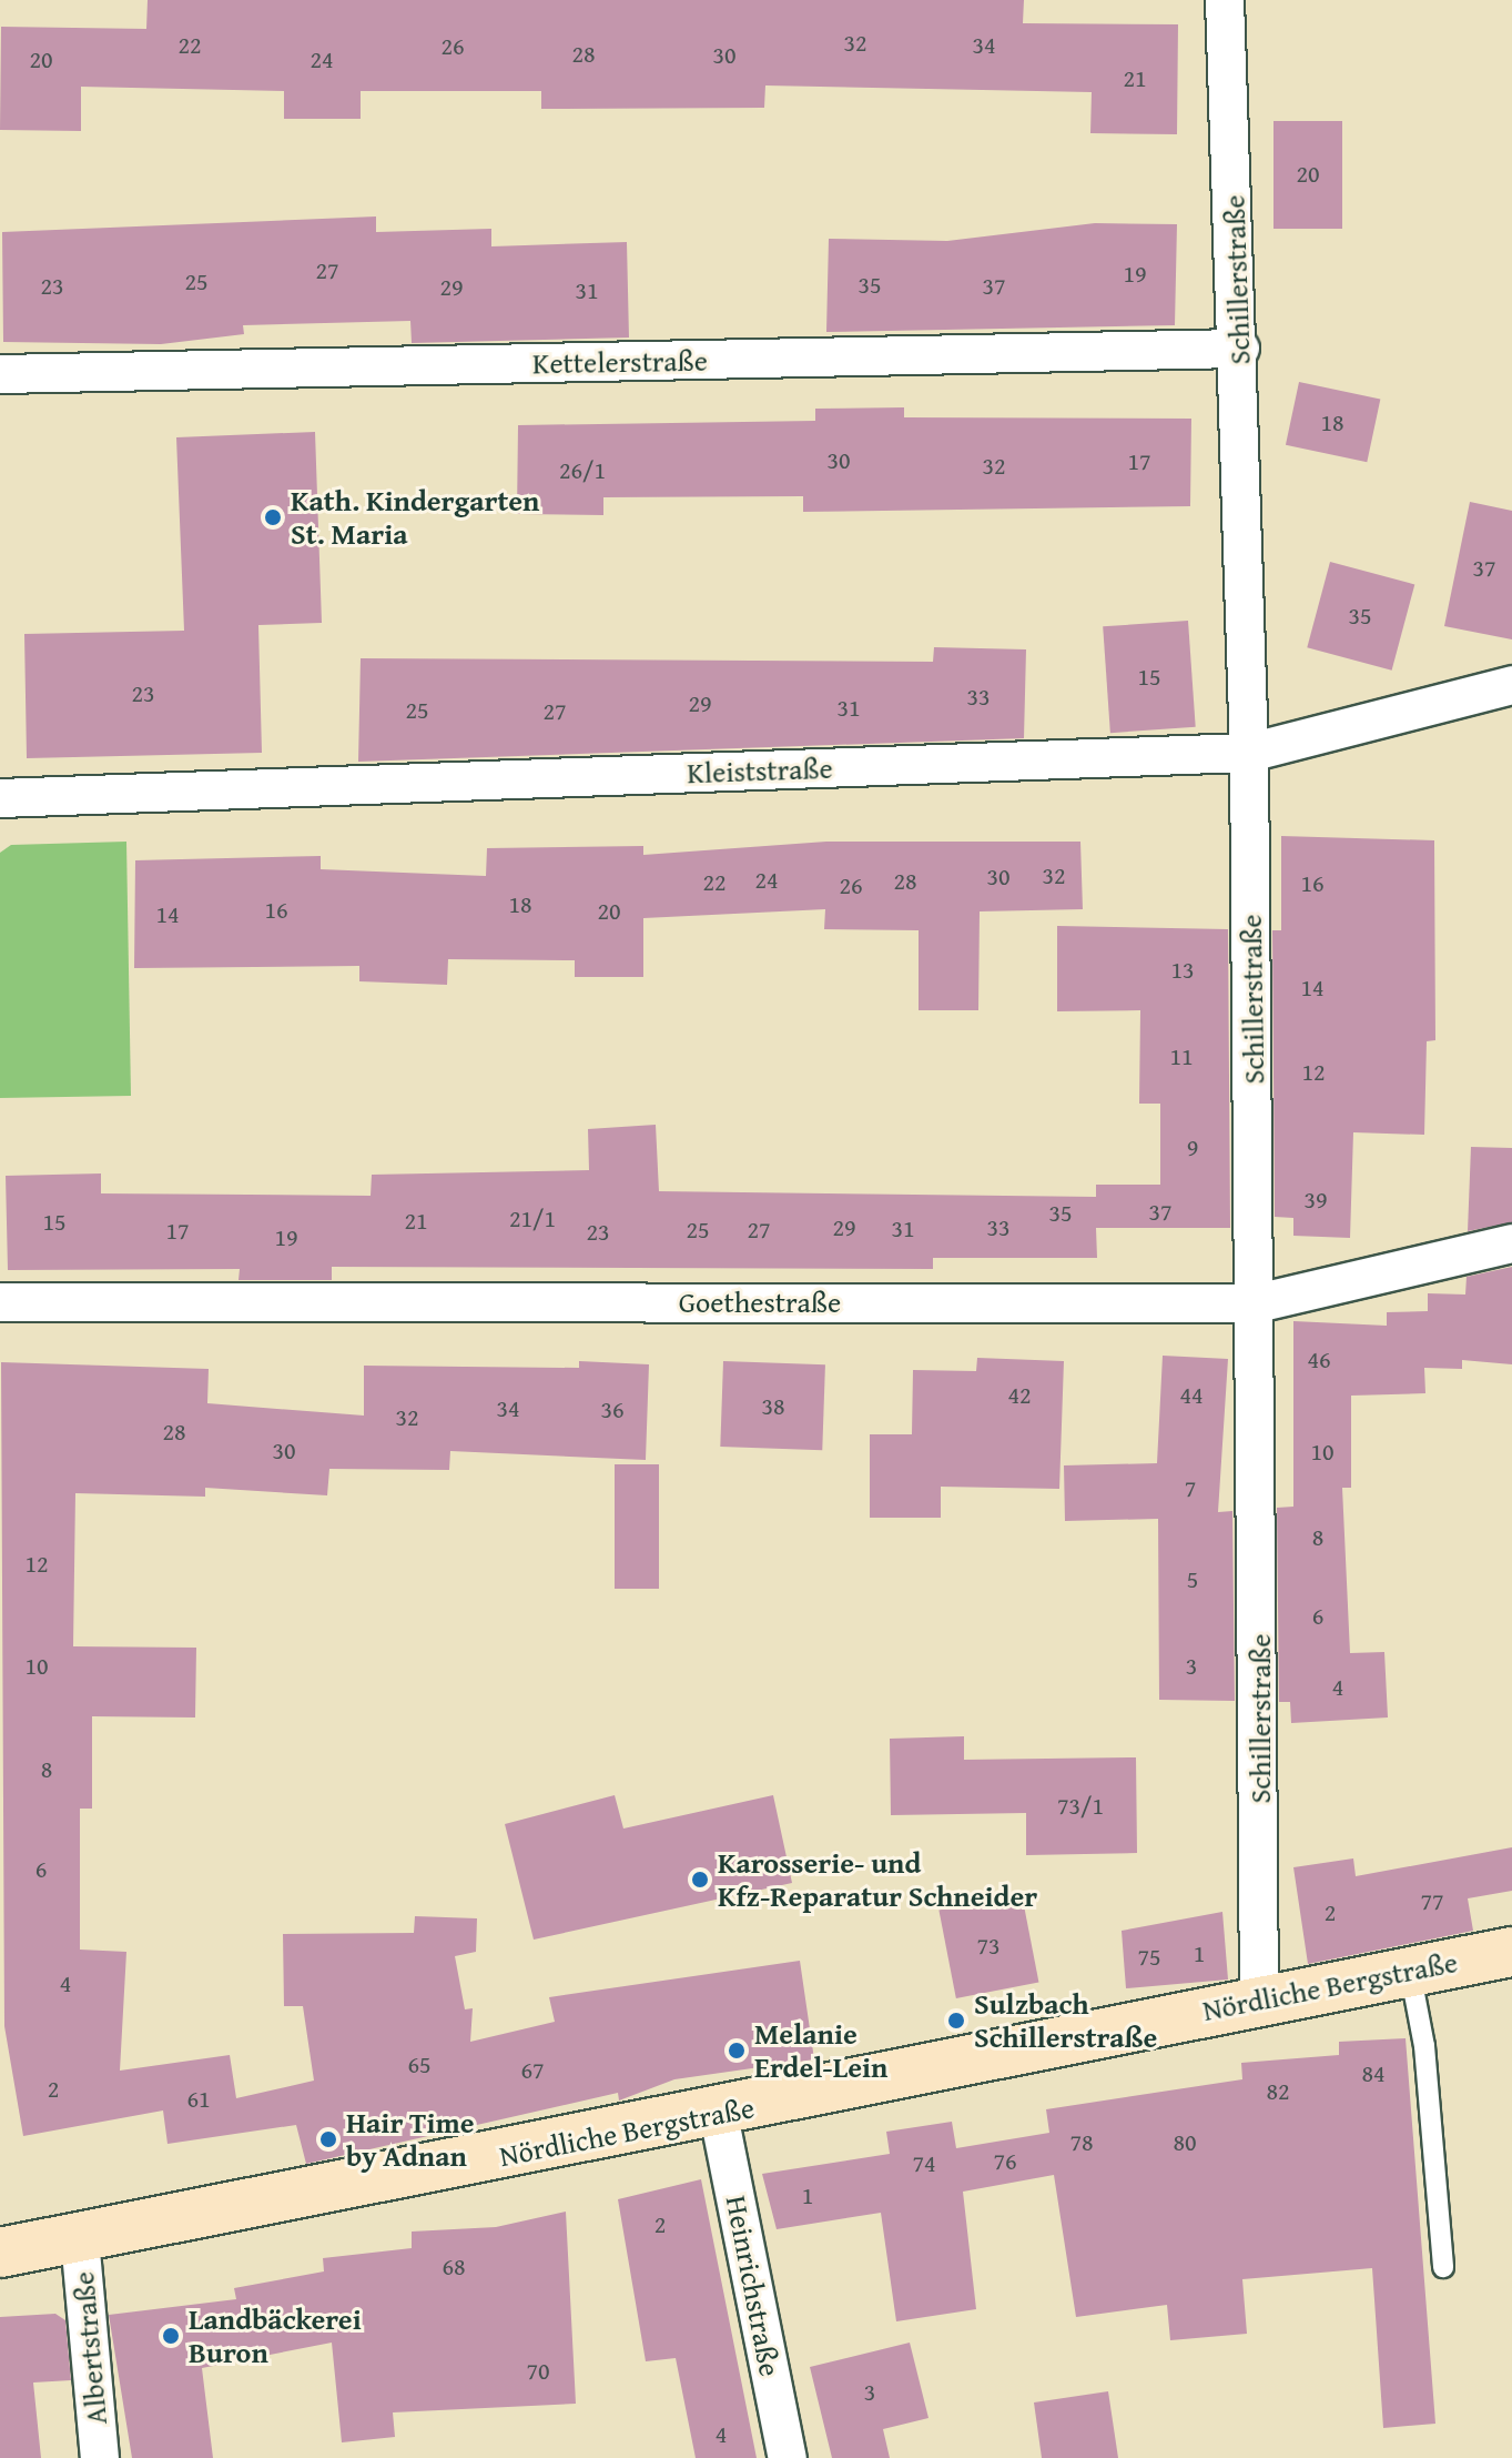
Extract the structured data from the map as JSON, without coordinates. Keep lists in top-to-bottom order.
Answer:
{
  "streets": {
    "main road": ["Nördliche Bergstraße"],
    "street": [
      "Schillerstraße",
      "Kettelerstraße",
      "Kleiststraße",
      "Goethestraße",
      "Heinrichstraße",
      "Albertstraße"
    ]
  },
  "crossings": [
    ["Schillerstraße", "Kettelerstraße"],
    ["Schillerstraße", "Kleiststraße"],
    ["Schillerstraße", "Goethestraße"],
    ["Schillerstraße", "Nördliche Bergstraße"],
    ["Nördliche Bergstraße", "Heinrichstraße"],
    ["Nördliche Bergstraße", "Albertstraße"]
  ],
  "places": [
    "Kath. Kindergarten St. Maria",
    "Karosserie- und Kfz-Reparatur Schneider",
    "Sulzbach Schillerstraße",
    "Melanie Erdel-Lein",
    "Hair Time by Adnan",
    "Landbäckerei Buron"
  ],
  "house_numbers": [
    "32",
    "22",
    "34",
    "26",
    "28",
    "30",
    "20",
    "24",
    "21",
    "20",
    "27",
    "19",
    "25",
    "35",
    "23",
    "37",
    "29",
    "31",
    "18",
    "30",
    "17",
    "32",
    "26/1",
    "37",
    "35",
    "15",
    "23",
    "33",
    "29",
    "31",
    "25",
    "27",
    "32",
    "30",
    "24",
    "28",
    "22",
    "16",
    "26",
    "18",
    "16",
    "20",
    "14",
    "13",
    "14",
    "11",
    "12",
    "9",
    "39",
    "37",
    "35",
    "21/1",
    "21",
    "15",
    "29",
    "33",
    "31",
    "25",
    "27",
    "17",
    "23",
    "19",
    "46",
    "42",
    "44",
    "38",
    "34",
    "36",
    "32",
    "28",
    "30",
    "10",
    "7",
    "8",
    "12",
    "5",
    "6",
    "10",
    "3",
    "4",
    "8",
    "73/1",
    "6",
    "77",
    "2",
    "73",
    "1",
    "75",
    "4",
    "65",
    "67",
    "84",
    "2",
    "82",
    "61",
    "78",
    "80",
    "76",
    "74",
    "1",
    "2",
    "68",
    "70",
    "3",
    "4"
  ]
}
